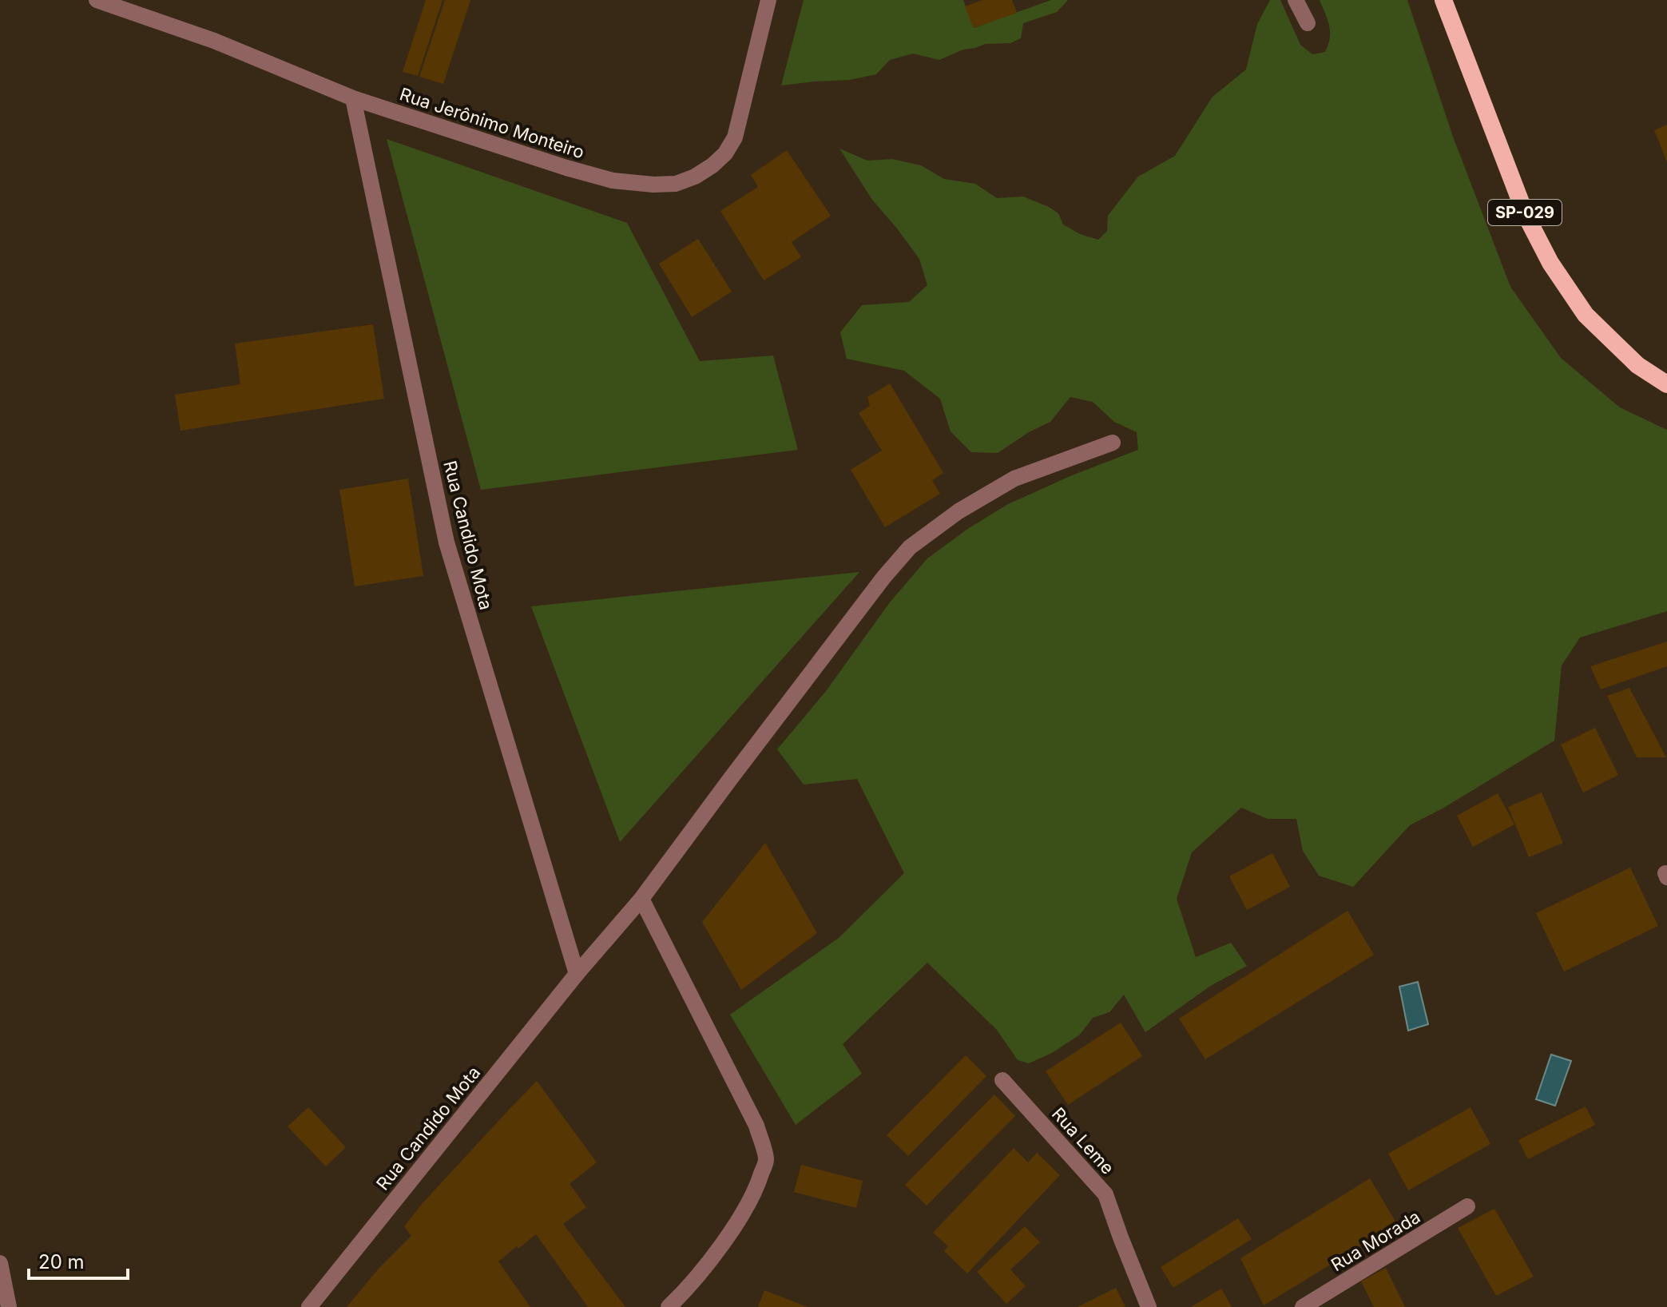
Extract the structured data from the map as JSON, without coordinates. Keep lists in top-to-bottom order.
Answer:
{
  "streets": {
    "highway": ["SP-029"],
    "street": [
      "Rua Jerônimo Monteiro",
      "Rua Candido Mota",
      "Rua Leme",
      "Rua Morada"
    ]
  },
  "crossings": [
    ["Rua Jerônimo Monteiro", "Rua Candido Mota"]
  ],
  "scale_bar": "20 m"
}
